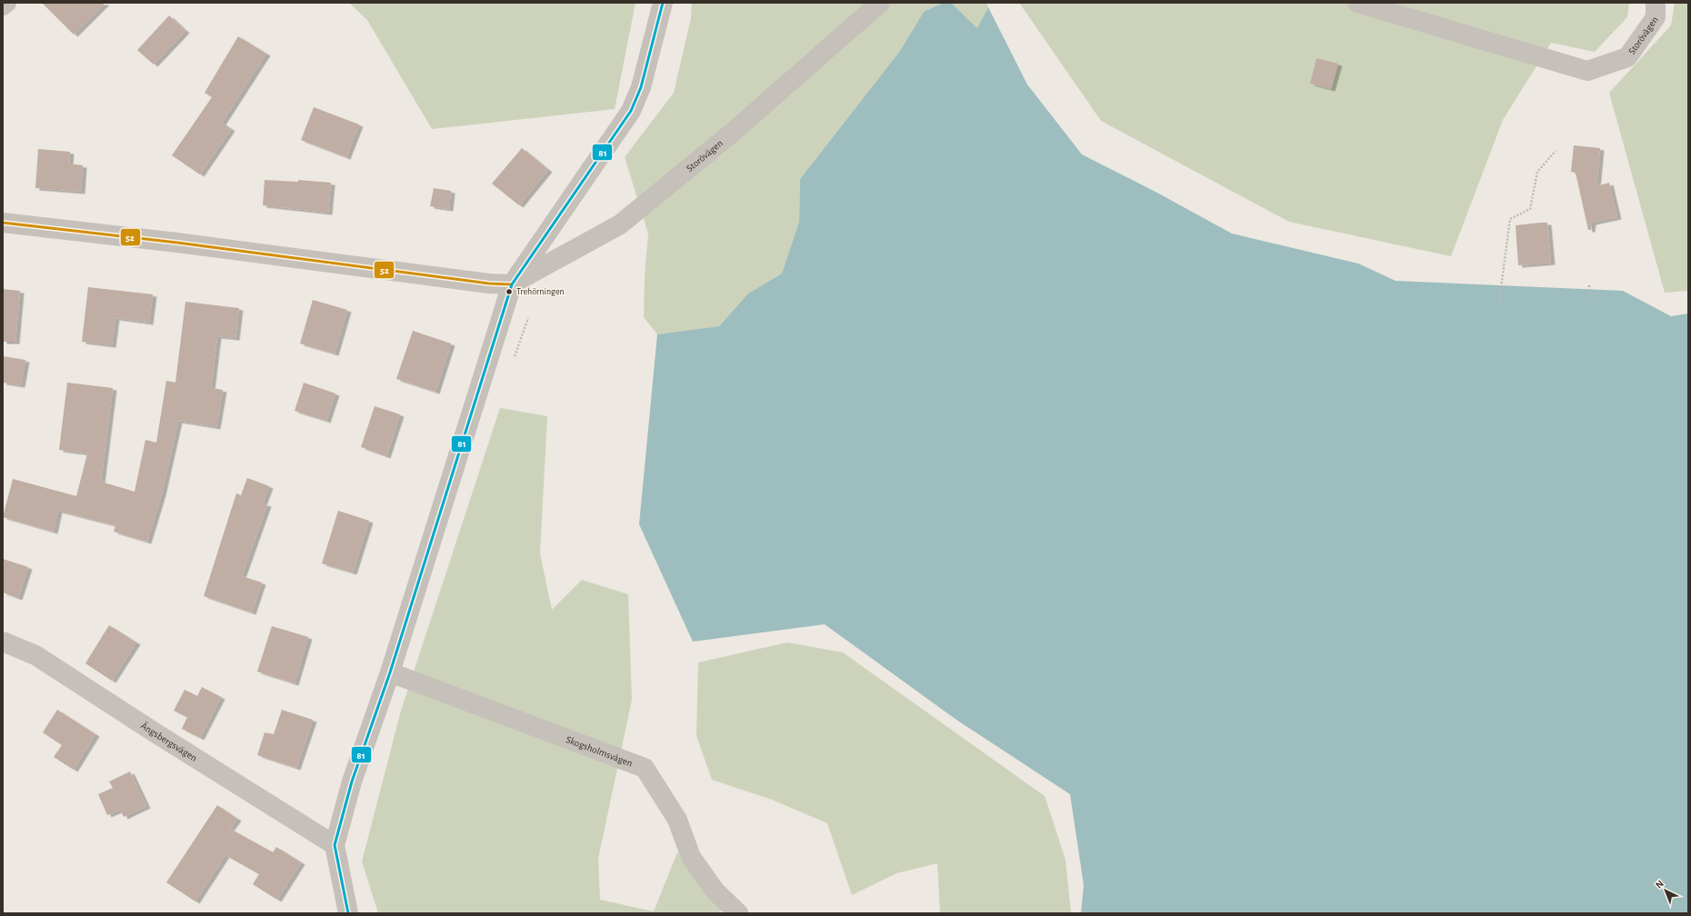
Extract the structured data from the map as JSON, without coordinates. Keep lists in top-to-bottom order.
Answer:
{
  "streets": {
    "street": ["Storövägen", "Ängsbergsvägen", "Skogsholmsvägen"]
  },
  "places": ["Trehörningen"],
  "lines": ["transit line 81", "transit line 52"],
  "north": "top left"
}
